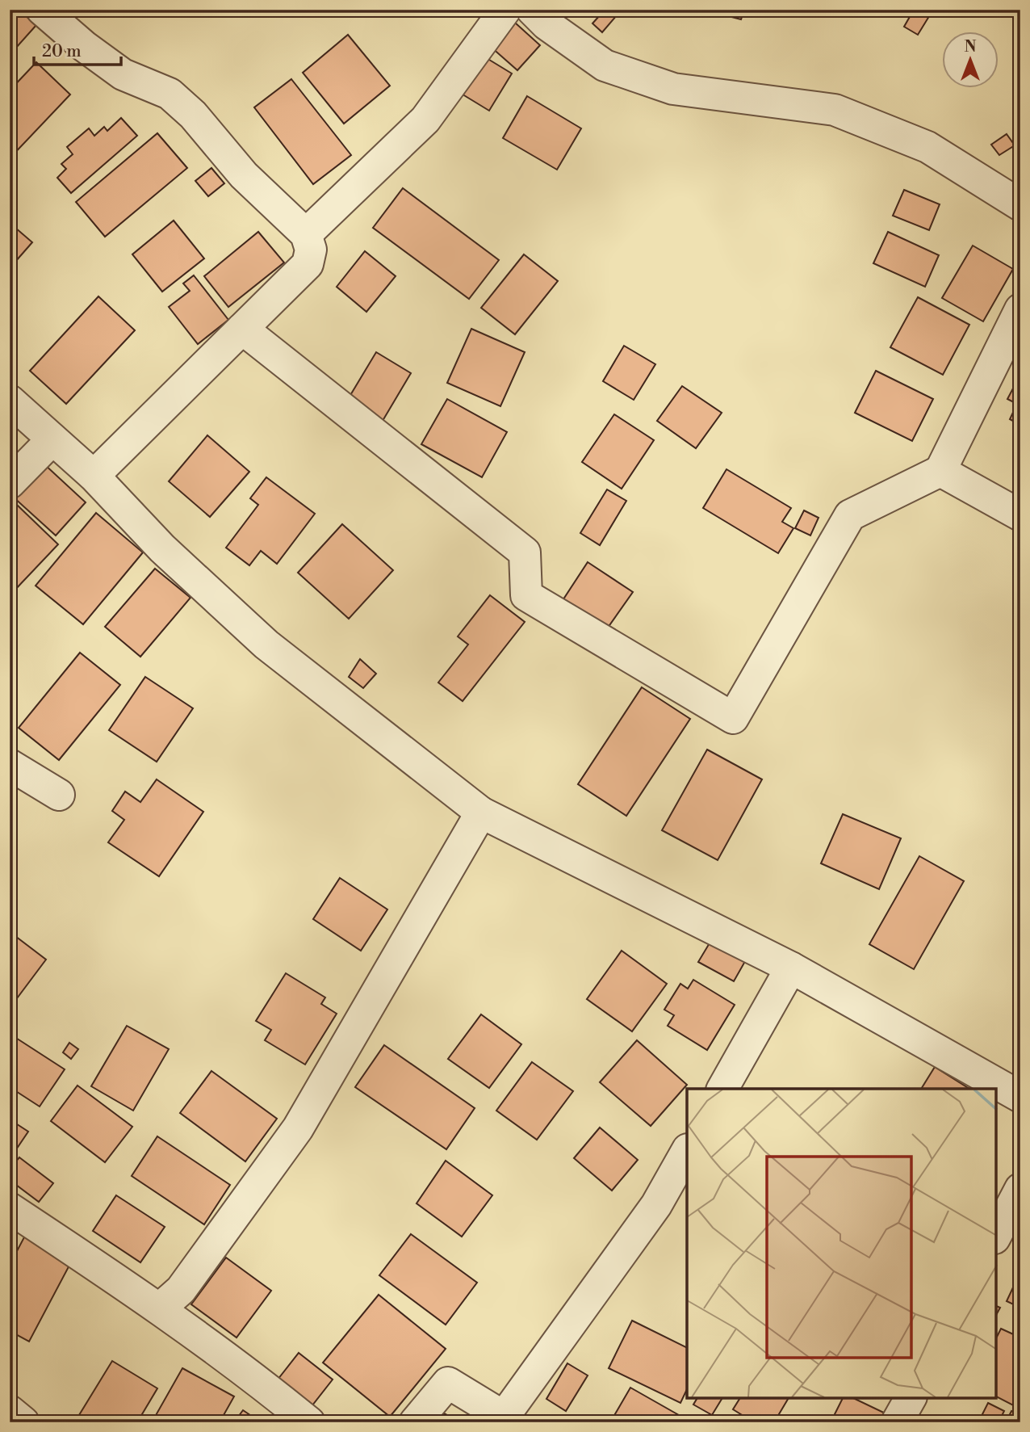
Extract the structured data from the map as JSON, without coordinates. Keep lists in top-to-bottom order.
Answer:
{
  "scale_bar": "20 m",
  "north": "top"
}
